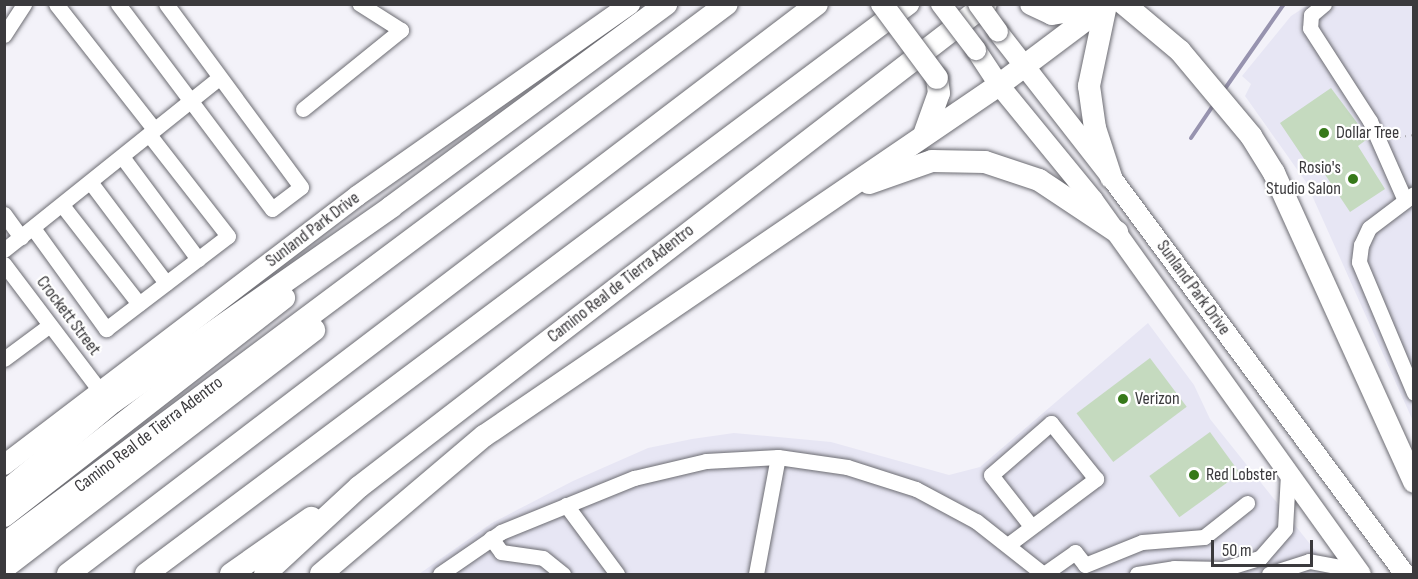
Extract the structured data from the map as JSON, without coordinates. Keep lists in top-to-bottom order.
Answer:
{
  "streets": {
    "highway": ["Camino Real de Tierra Adentro"],
    "main road": ["Sunland Park Drive"],
    "street": ["Crockett Street"]
  },
  "crossings": [
    ["Sunland Park Drive", "Crockett Street"]
  ],
  "places": [
    "Dollar Tree",
    "Rosio's Studio Salon",
    "Verizon",
    "Red Lobster"
  ],
  "scale_bar": "50 m"
}
